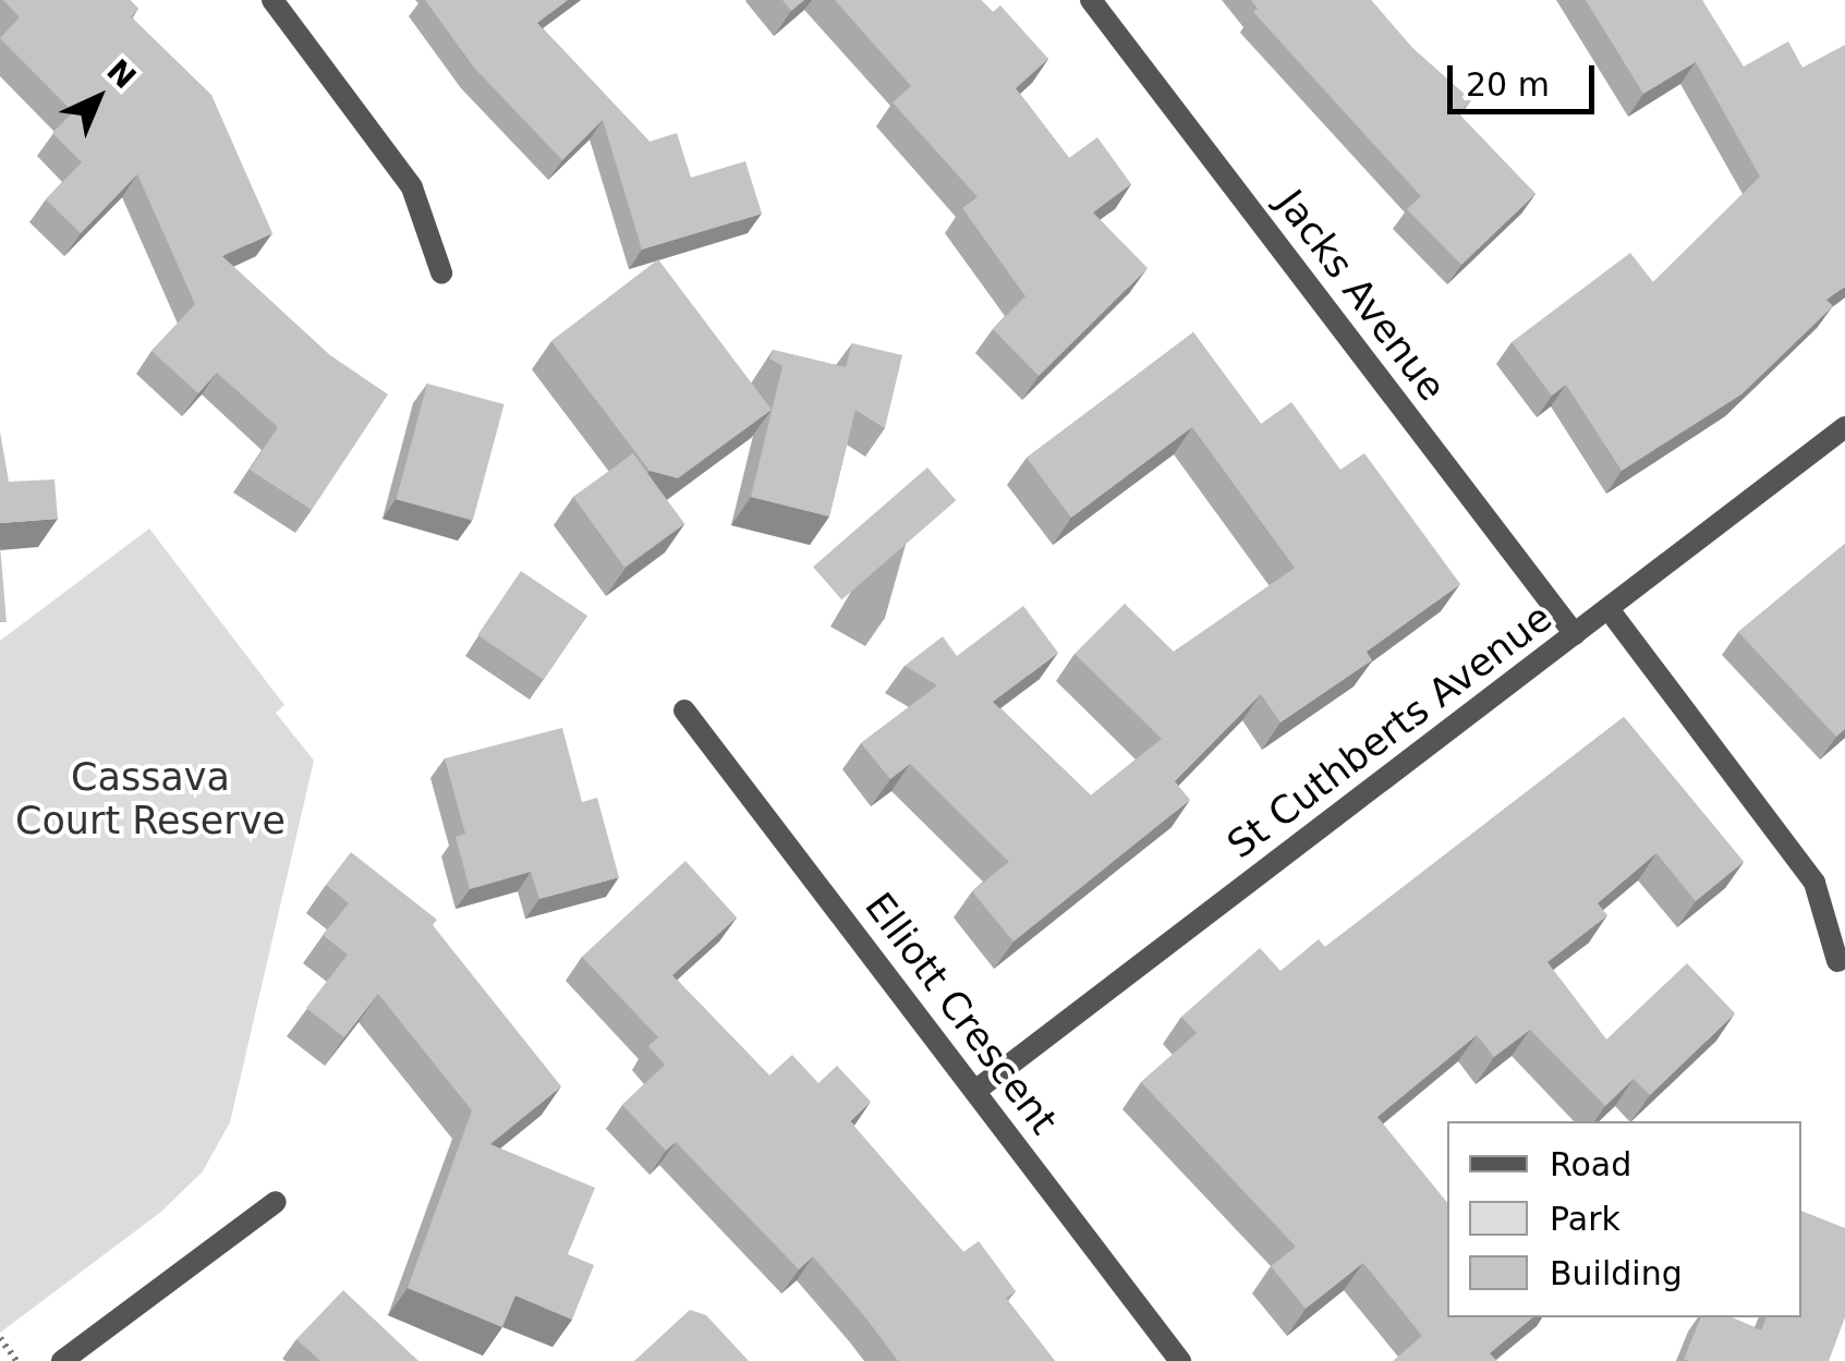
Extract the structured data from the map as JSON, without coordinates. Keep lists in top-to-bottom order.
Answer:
{
  "streets": {
    "street": ["Jacks Avenue", "St Cuthberts Avenue", "Elliott Crescent"]
  },
  "crossings": [
    ["Jacks Avenue", "St Cuthberts Avenue"],
    ["St Cuthberts Avenue", "Elliott Crescent"]
  ],
  "parks": ["Cassava Court Reserve"],
  "legend": ["Road", "Park", "Building"],
  "scale_bar": "20 m",
  "north": "top right"
}
